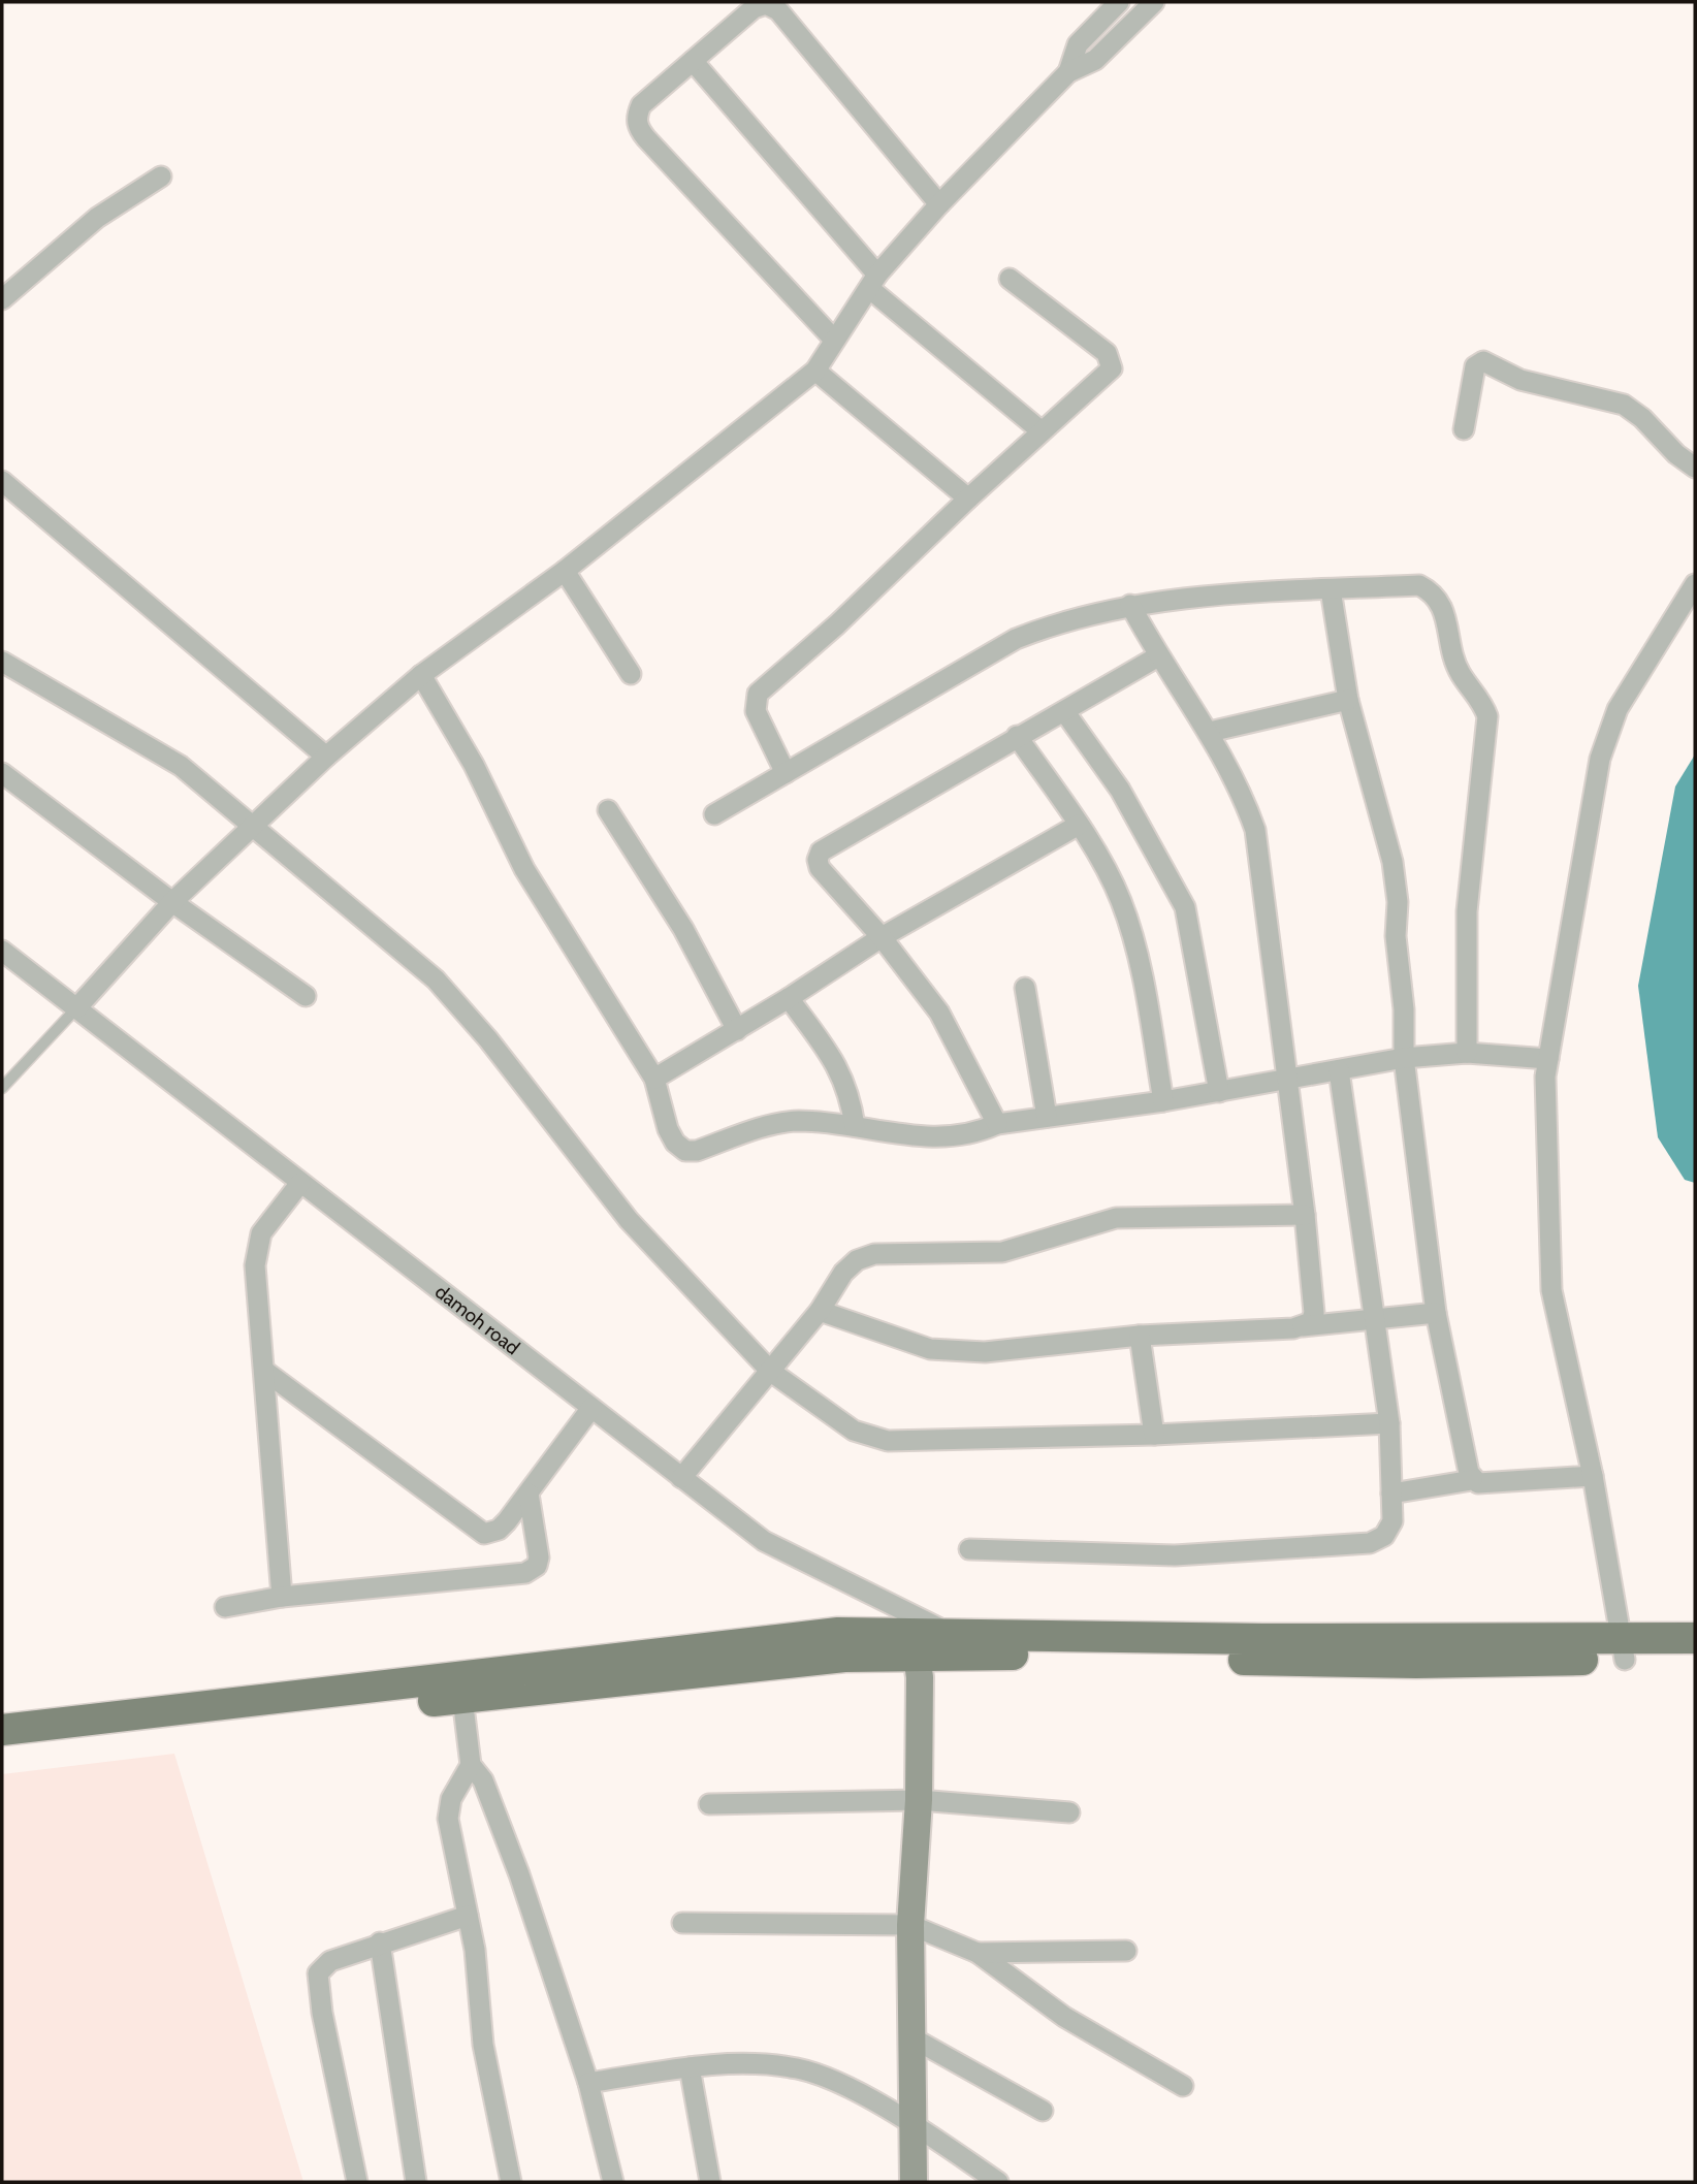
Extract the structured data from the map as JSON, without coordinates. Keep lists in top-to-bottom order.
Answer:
{
  "streets": {
    "street": ["damoh road"]
  }
}
